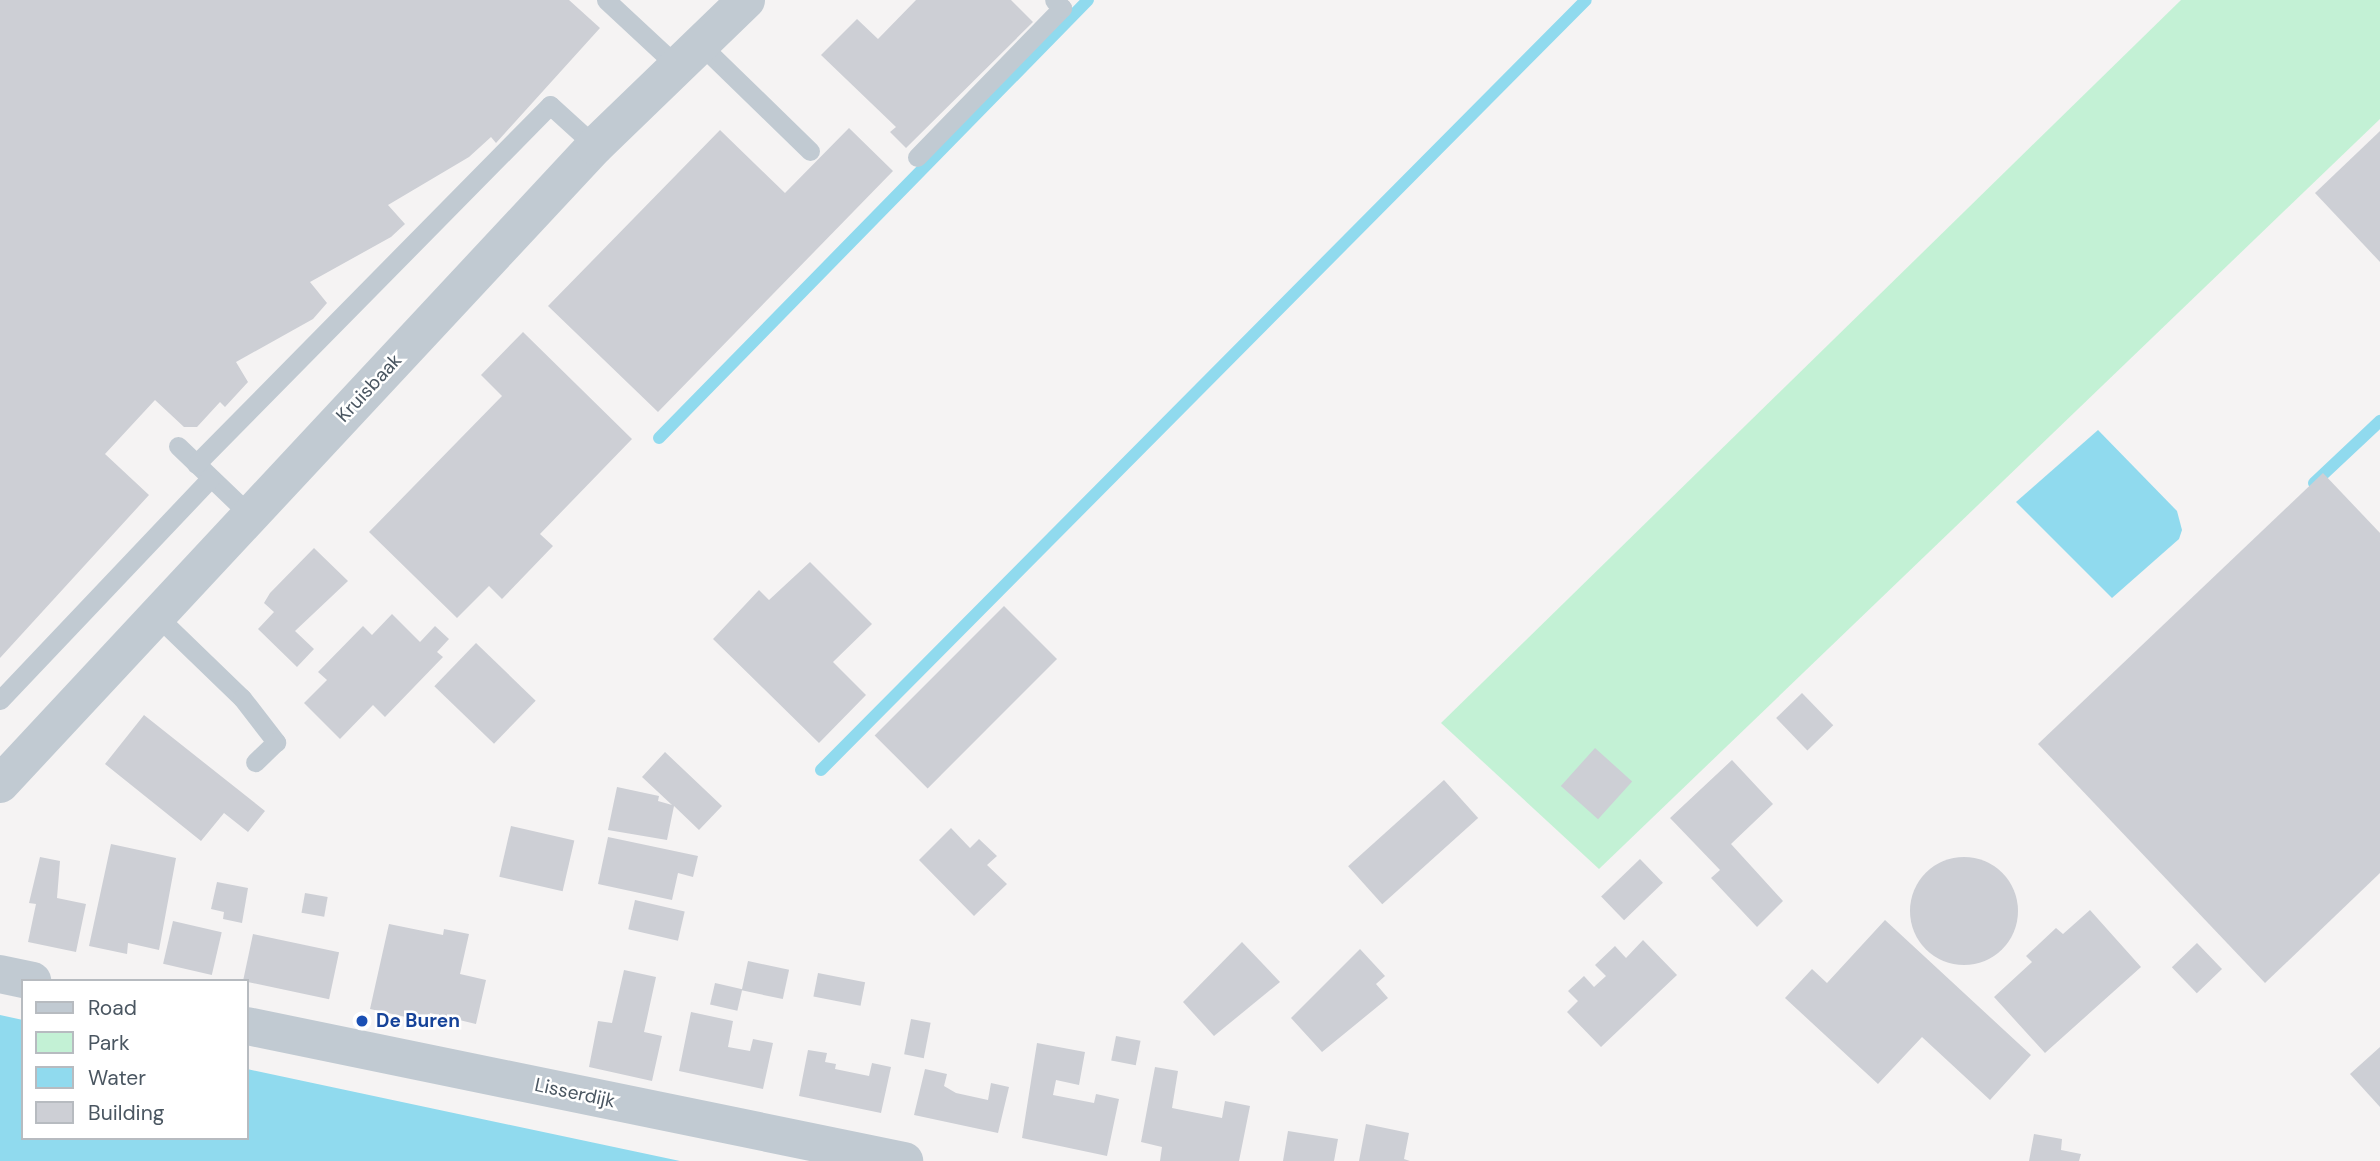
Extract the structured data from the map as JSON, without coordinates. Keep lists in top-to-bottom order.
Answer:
{
  "streets": {
    "street": ["Kruisbaak", "Lisserdijk"]
  },
  "places": ["De Buren"],
  "legend": [
    "Road",
    "Park",
    "Water",
    "Building"
  ]
}
